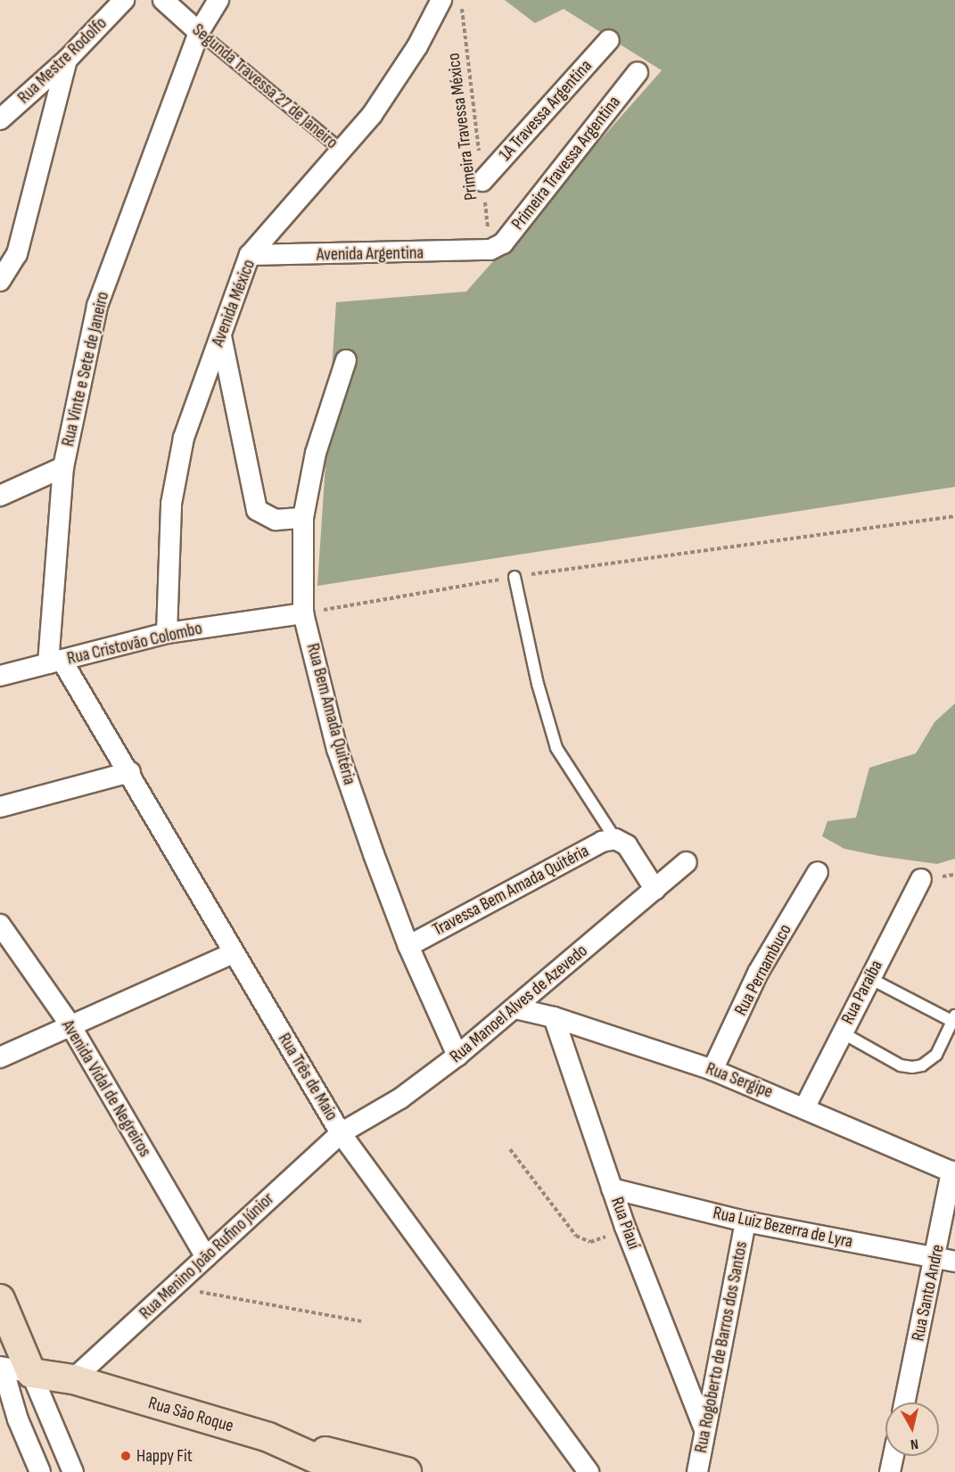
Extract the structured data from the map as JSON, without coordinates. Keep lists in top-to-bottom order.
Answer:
{
  "streets": {
    "street": [
      "Rua Mestre Rodolfo",
      "Segunda Travessa 27 de Janeiro",
      "1A Travessa Argentina",
      "Primeira Travessa Argentina",
      "Avenida Argentina",
      "Avenida México",
      "Rua Vinte e Sete de Janeiro",
      "Rua Cristovão Colombo",
      "Rua Bem Amada Quitéria",
      "Travessa Bem Amada Quitéria",
      "Rua Pernambuco",
      "Rua Paraíba",
      "Rua Manoel Alves de Azevedo",
      "Rua Três de Maio",
      "Rua Sergipe",
      "Avenida Vidal de Negreiros",
      "Rua Piauí",
      "Rua Luiz Bezerra de Lyra",
      "Rua Menino João Rufino Júnior",
      "Rua Santo Andre",
      "Rua Rogoberto de Barros dos Santos",
      "Rua São Roque"
    ],
    "path": ["Primeira Travessa México"]
  },
  "crossings": [
    ["Segunda Travessa 27 de Janeiro", "Avenida México"],
    ["Segunda Travessa 27 de Janeiro", "Rua Vinte e Sete de Janeiro"],
    ["1A Travessa Argentina", "Primeira Travessa México"],
    ["Primeira Travessa México", "Primeira Travessa Argentina"],
    ["Primeira Travessa México", "Avenida Argentina"],
    ["Primeira Travessa Argentina", "Avenida Argentina"],
    ["Avenida Argentina", "Avenida México"],
    ["Avenida México", "Rua Cristovão Colombo"],
    ["Rua Vinte e Sete de Janeiro", "Rua Cristovão Colombo"],
    ["Rua Vinte e Sete de Janeiro", "Rua Três de Maio"],
    ["Rua Cristovão Colombo", "Rua Bem Amada Quitéria"],
    ["Rua Cristovão Colombo", "Rua Três de Maio"],
    ["Rua Bem Amada Quitéria", "Travessa Bem Amada Quitéria"],
    ["Rua Bem Amada Quitéria", "Rua Manoel Alves de Azevedo"],
    ["Rua Pernambuco", "Rua Sergipe"],
    ["Rua Paraíba", "Rua Sergipe"],
    ["Rua Manoel Alves de Azevedo", "Rua Três de Maio"],
    ["Rua Manoel Alves de Azevedo", "Rua Sergipe"],
    ["Rua Manoel Alves de Azevedo", "Rua Menino João Rufino Júnior"],
    ["Rua Três de Maio", "Rua Menino João Rufino Júnior"],
    ["Rua Sergipe", "Rua Piauí"],
    ["Rua Sergipe", "Rua Santo Andre"],
    ["Avenida Vidal de Negreiros", "Rua Menino João Rufino Júnior"],
    ["Rua Piauí", "Rua Luiz Bezerra de Lyra"],
    ["Rua Piauí", "Rua Rogoberto de Barros dos Santos"],
    ["Rua Luiz Bezerra de Lyra", "Rua Santo Andre"],
    ["Rua Luiz Bezerra de Lyra", "Rua Rogoberto de Barros dos Santos"],
    ["Rua Menino João Rufino Júnior", "Rua São Roque"]
  ],
  "places": ["Happy Fit"],
  "north": "bottom"
}
